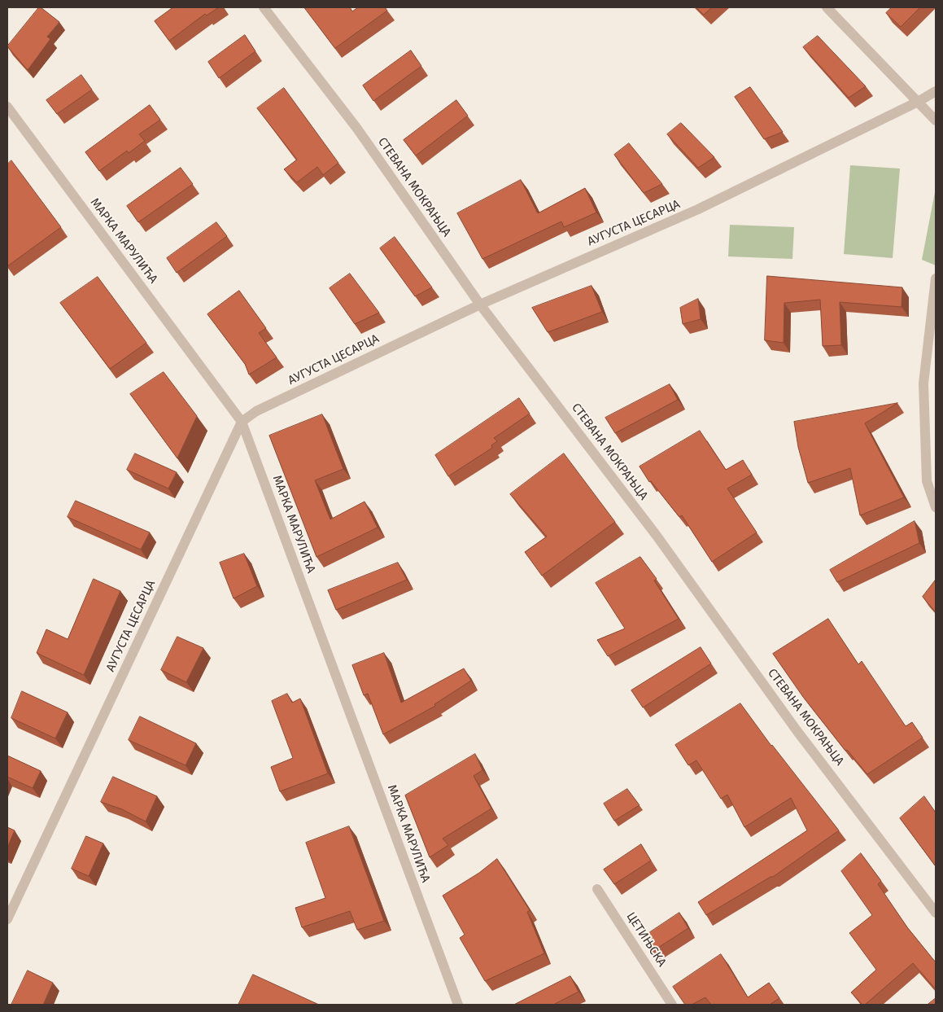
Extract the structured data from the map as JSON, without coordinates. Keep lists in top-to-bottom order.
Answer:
{
  "streets": {
    "street": [
      "СТЕВАНА МОКРАЊЦА",
      "АУГУСТА ЦЕСАРЦА",
      "МАРКА МАРУЛИЋА",
      "ЦЕТИЊСКА"
    ]
  },
  "crossings": [
    ["СТЕВАНА МОКРАЊЦА", "АУГУСТА ЦЕСАРЦА"],
    ["АУГУСТА ЦЕСАРЦА", "МАРКА МАРУЛИЋА"]
  ]
}
